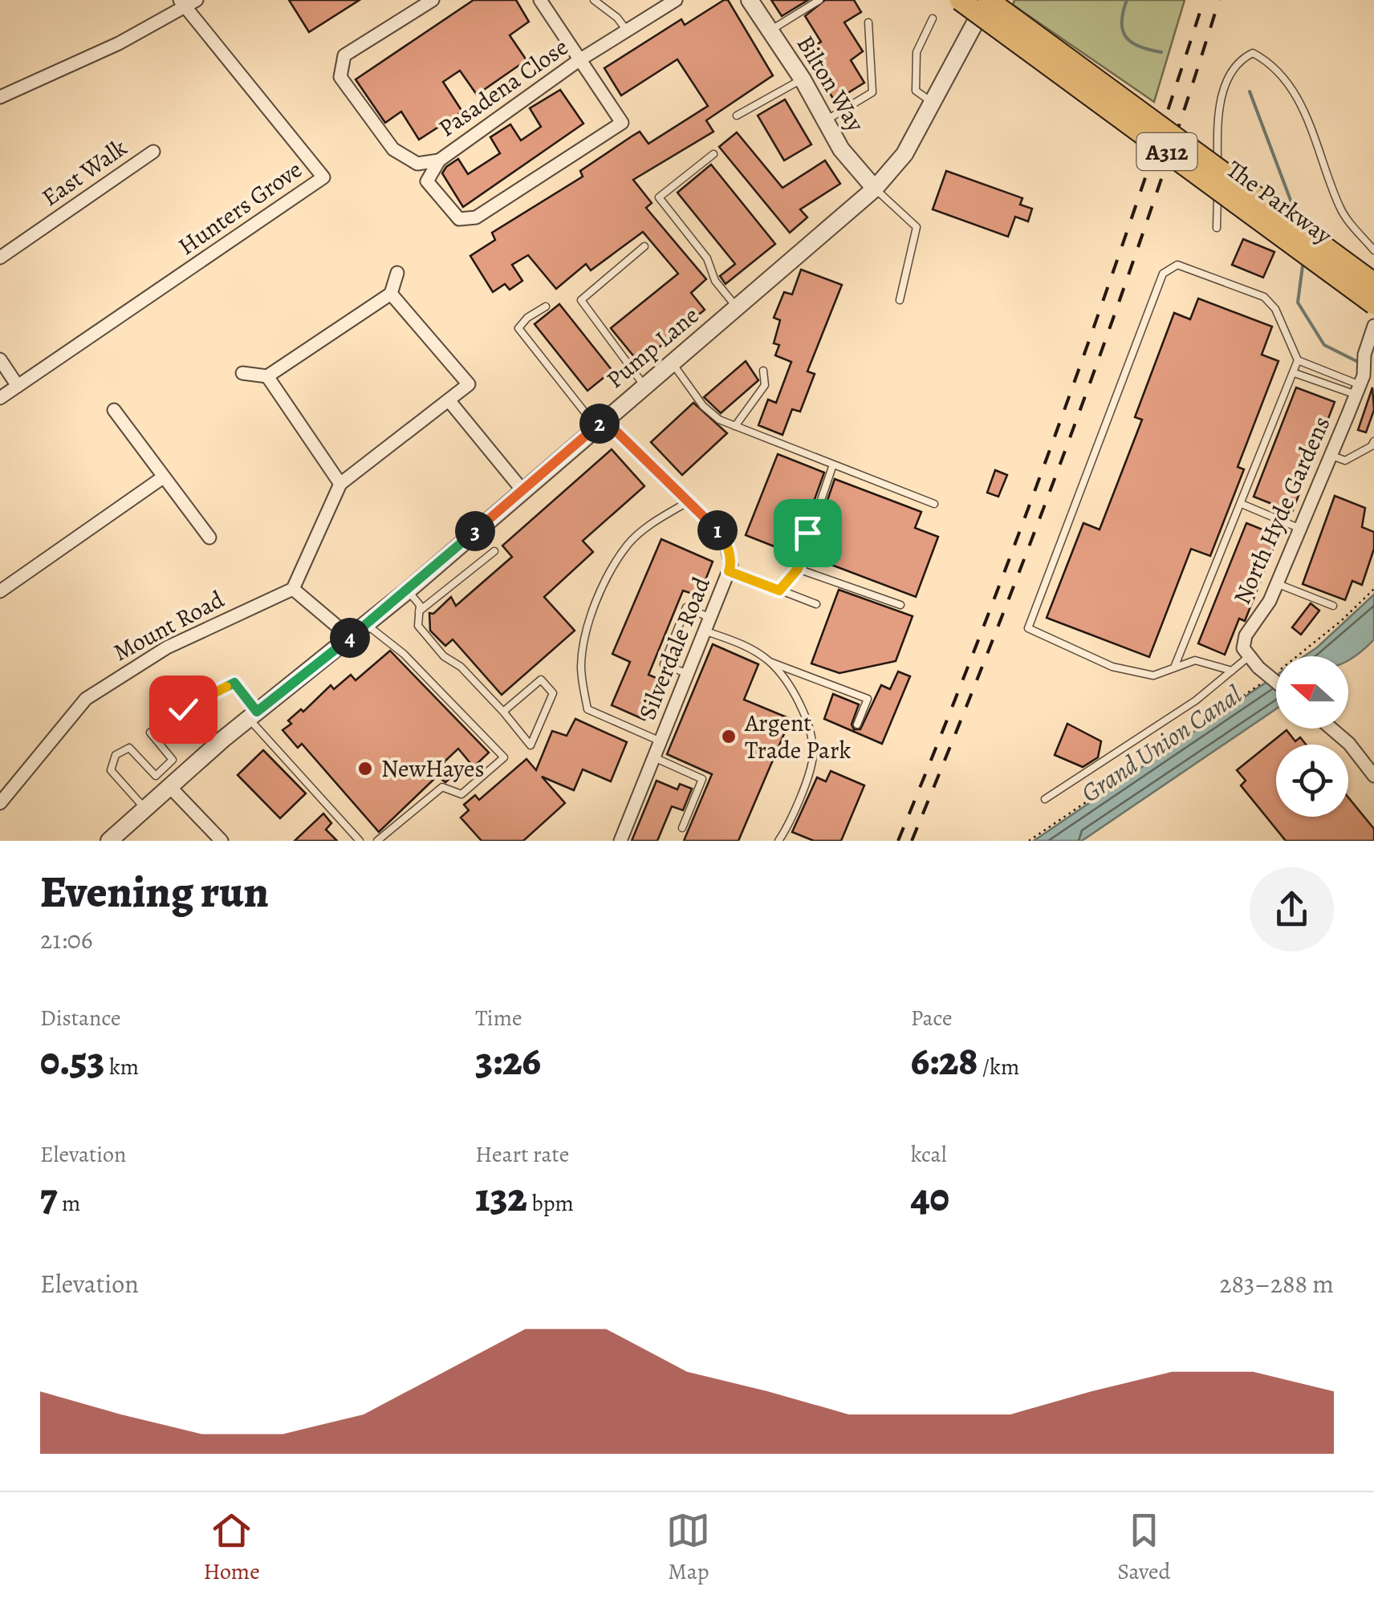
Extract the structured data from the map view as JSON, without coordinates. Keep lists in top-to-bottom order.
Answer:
{
  "streets": {
    "highway": ["A312", "The Parkway"],
    "street": [
      "Bilton Way",
      "Pasadena Close",
      "East Walk",
      "Hunters Grove",
      "Pump Lane",
      "North Hyde Gardens",
      "Mount Road",
      "Silverdale Road"
    ]
  },
  "crossings": [
    ["Bilton Way", "Pump Lane"],
    ["The Parkway", "Pump Lane"],
    ["Pump Lane", "Silverdale Road"]
  ],
  "water": ["Grand Union Canal"],
  "places": ["Argent Trade Park", "NewHayes"],
  "north": "left",
  "page": {
    "pins": [
      "2",
      "1",
      "3",
      "4"
    ],
    "heading": ["Evening run", "21:06"],
    "stats": [
      ["Distance", "0.53 km"],
      ["Time", "3:26"],
      ["Pace", "6:28 /km"],
      ["Elevation", "7 m"],
      ["Heart rate", "132 bpm"],
      ["kcal", "40"]
    ],
    "chart": ["Elevation", "283–288 m"],
    "tabs": ["Home", "Map", "Saved"]
  }
}
